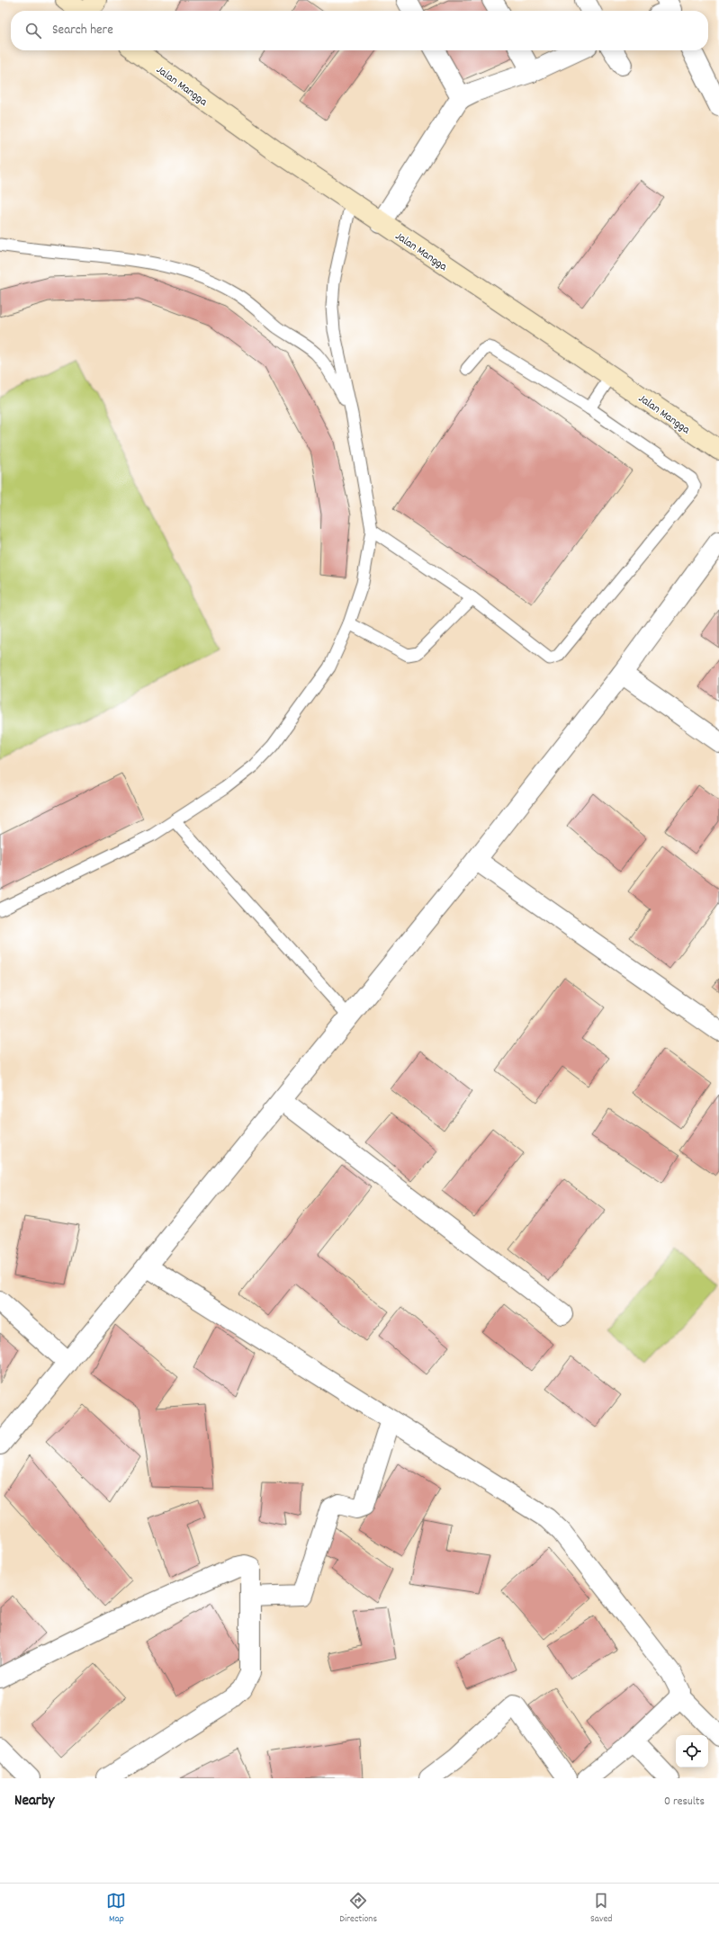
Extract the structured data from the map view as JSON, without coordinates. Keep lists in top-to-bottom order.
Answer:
{
  "streets": {
    "street": ["Jalan Mangga"]
  },
  "page": {
    "search": "Search here",
    "heading": ["Nearby", "0 results"],
    "nav": ["Map", "Directions", "Saved"]
  }
}
